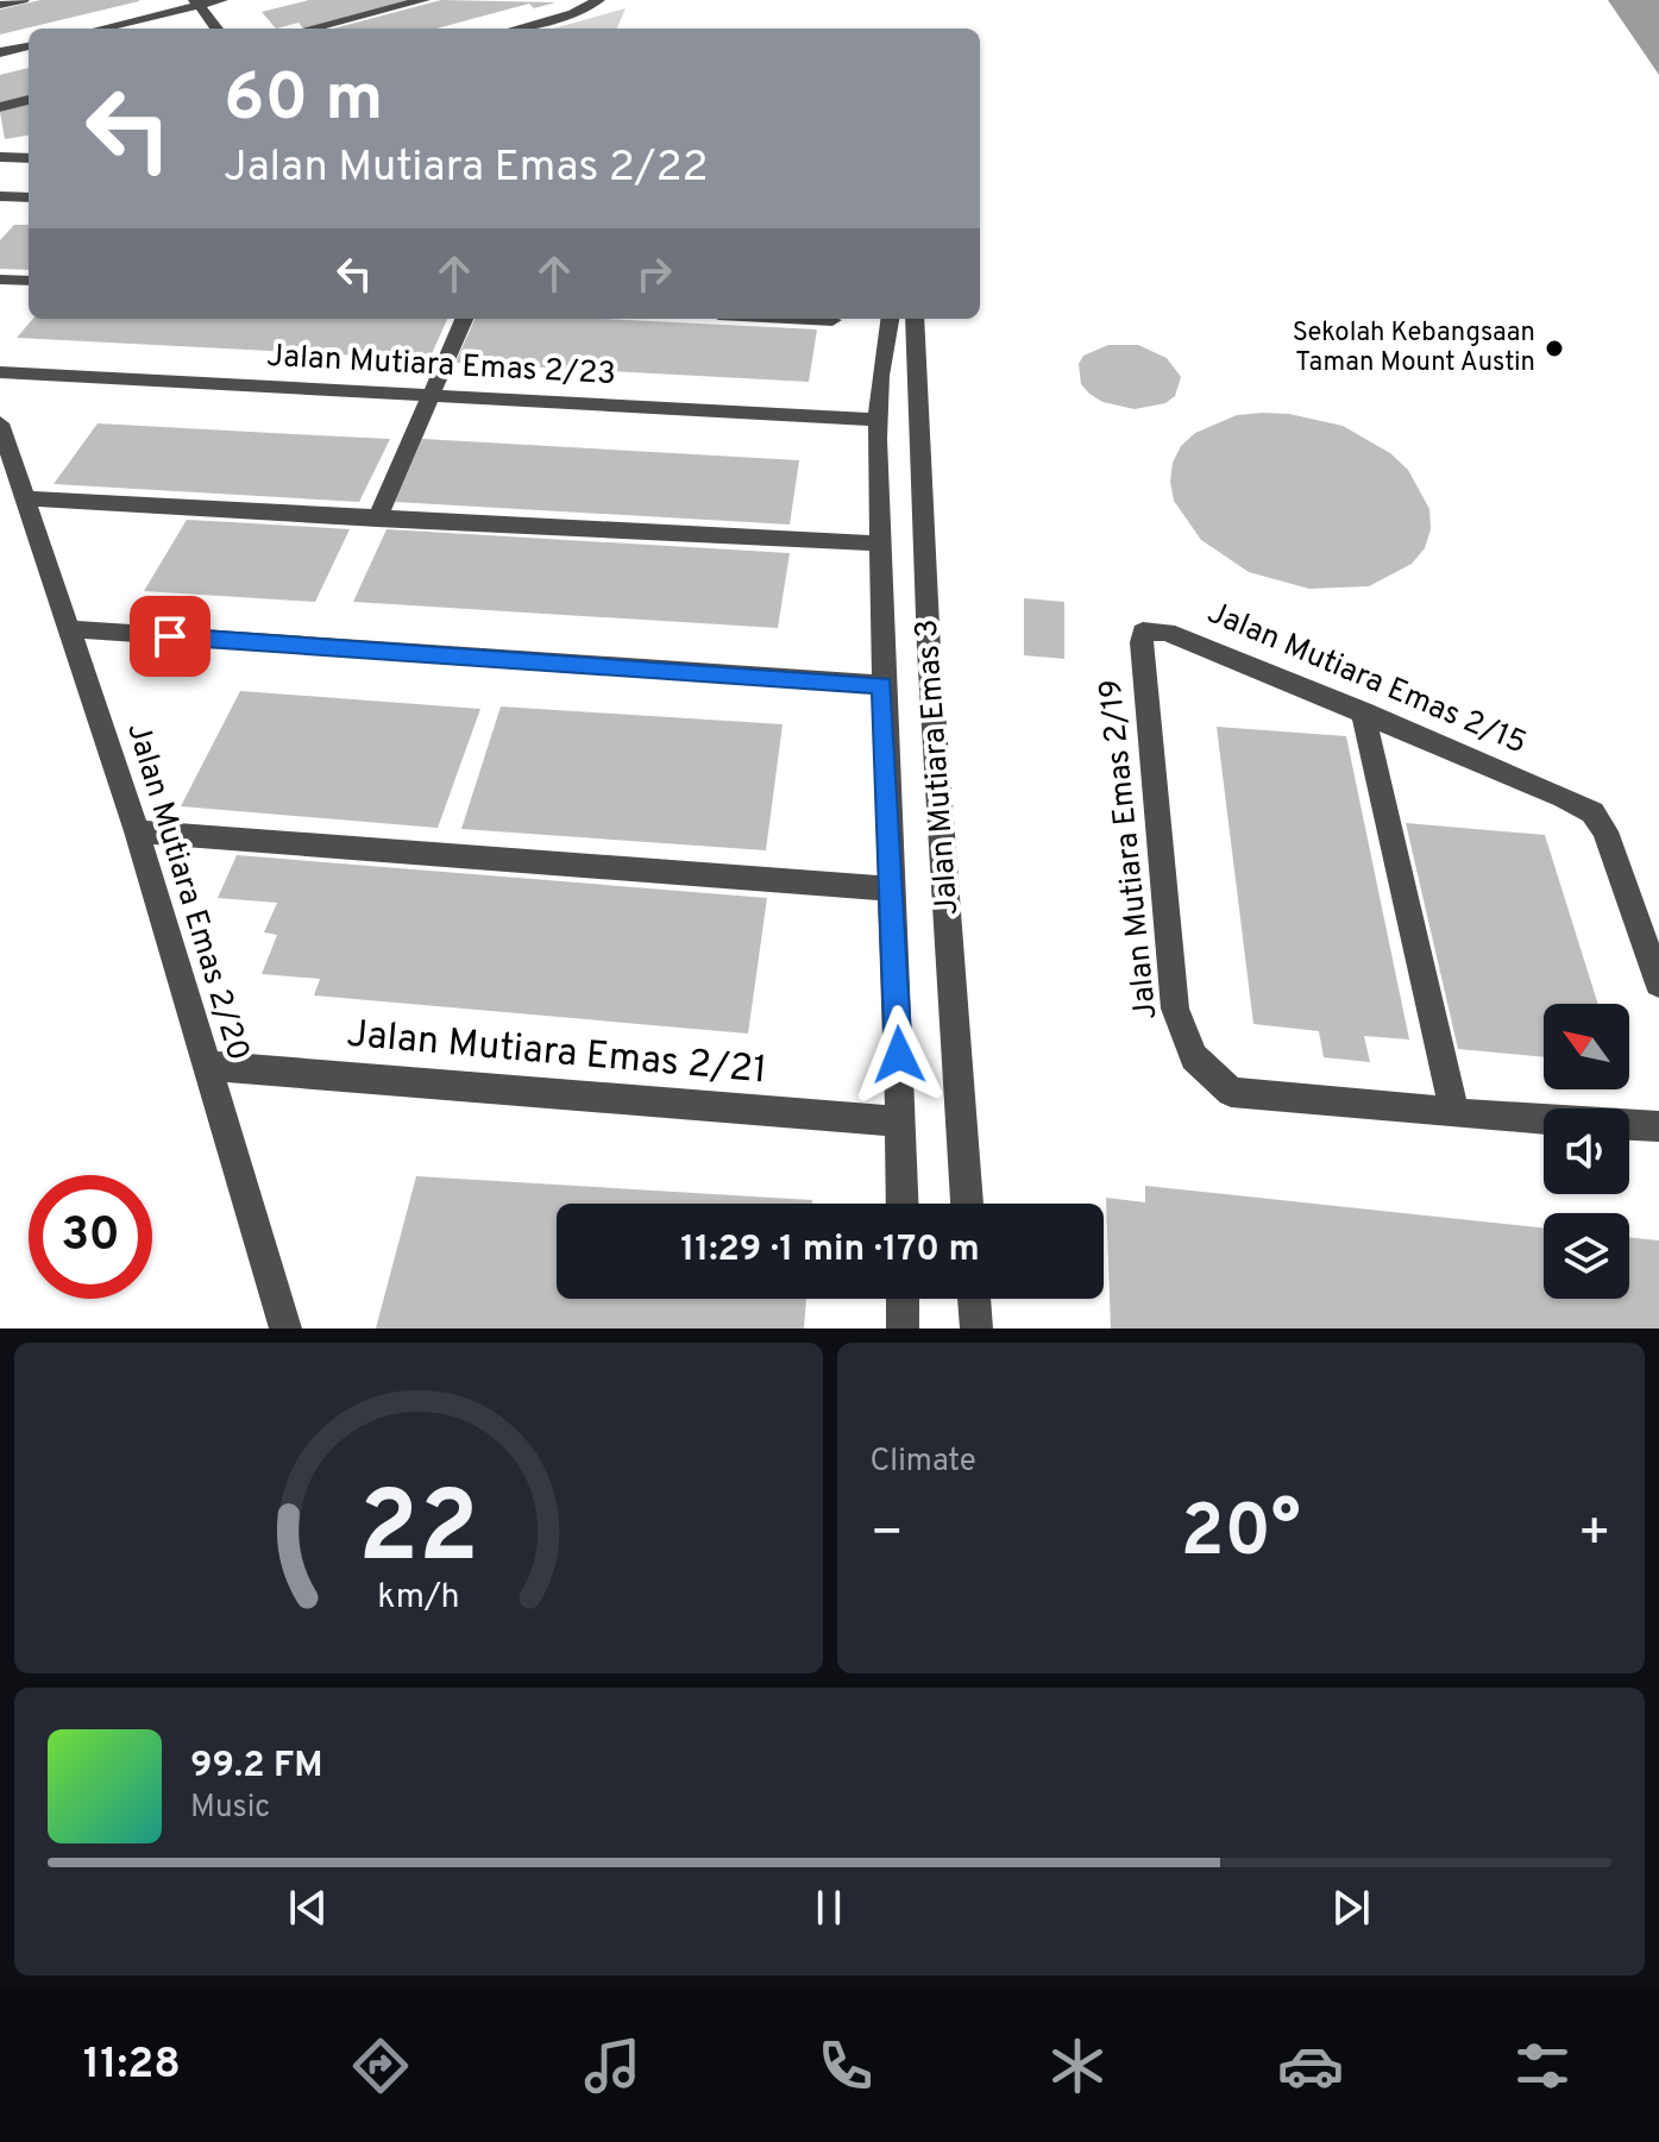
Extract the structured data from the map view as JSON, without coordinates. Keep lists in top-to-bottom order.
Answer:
{
  "streets": {
    "street": [
      "Jalan Mutiara Emas 2/23",
      "Jalan Mutiara Emas 2/15",
      "Jalan Mutiara Emas 3",
      "Jalan Mutiara Emas 2/19",
      "Jalan Mutiara Emas 2/20",
      "Jalan Mutiara Emas 2/21"
    ]
  },
  "crossings": [
    ["Jalan Mutiara Emas 2/23", "Jalan Mutiara Emas 3"],
    ["Jalan Mutiara Emas 2/15", "Jalan Mutiara Emas 2/19"],
    ["Jalan Mutiara Emas 3", "Jalan Mutiara Emas 2/21"],
    ["Jalan Mutiara Emas 2/20", "Jalan Mutiara Emas 2/21"]
  ],
  "places": ["Sekolah Kebangsaan Taman Mount Austin"],
  "north": "top left",
  "page": {
    "turn": ["60 m", "Jalan Mutiara Emas 2/22"],
    "limit": "30",
    "trip": "11:29 · 1 min · 170 m",
    "tile": "Climate",
    "heat": ["−", "20°", "+"],
    "song": ["99.2 FM", "Music"],
    "tabs": "11:28",
    "gauge": ["22", "km/h"]
  }
}
